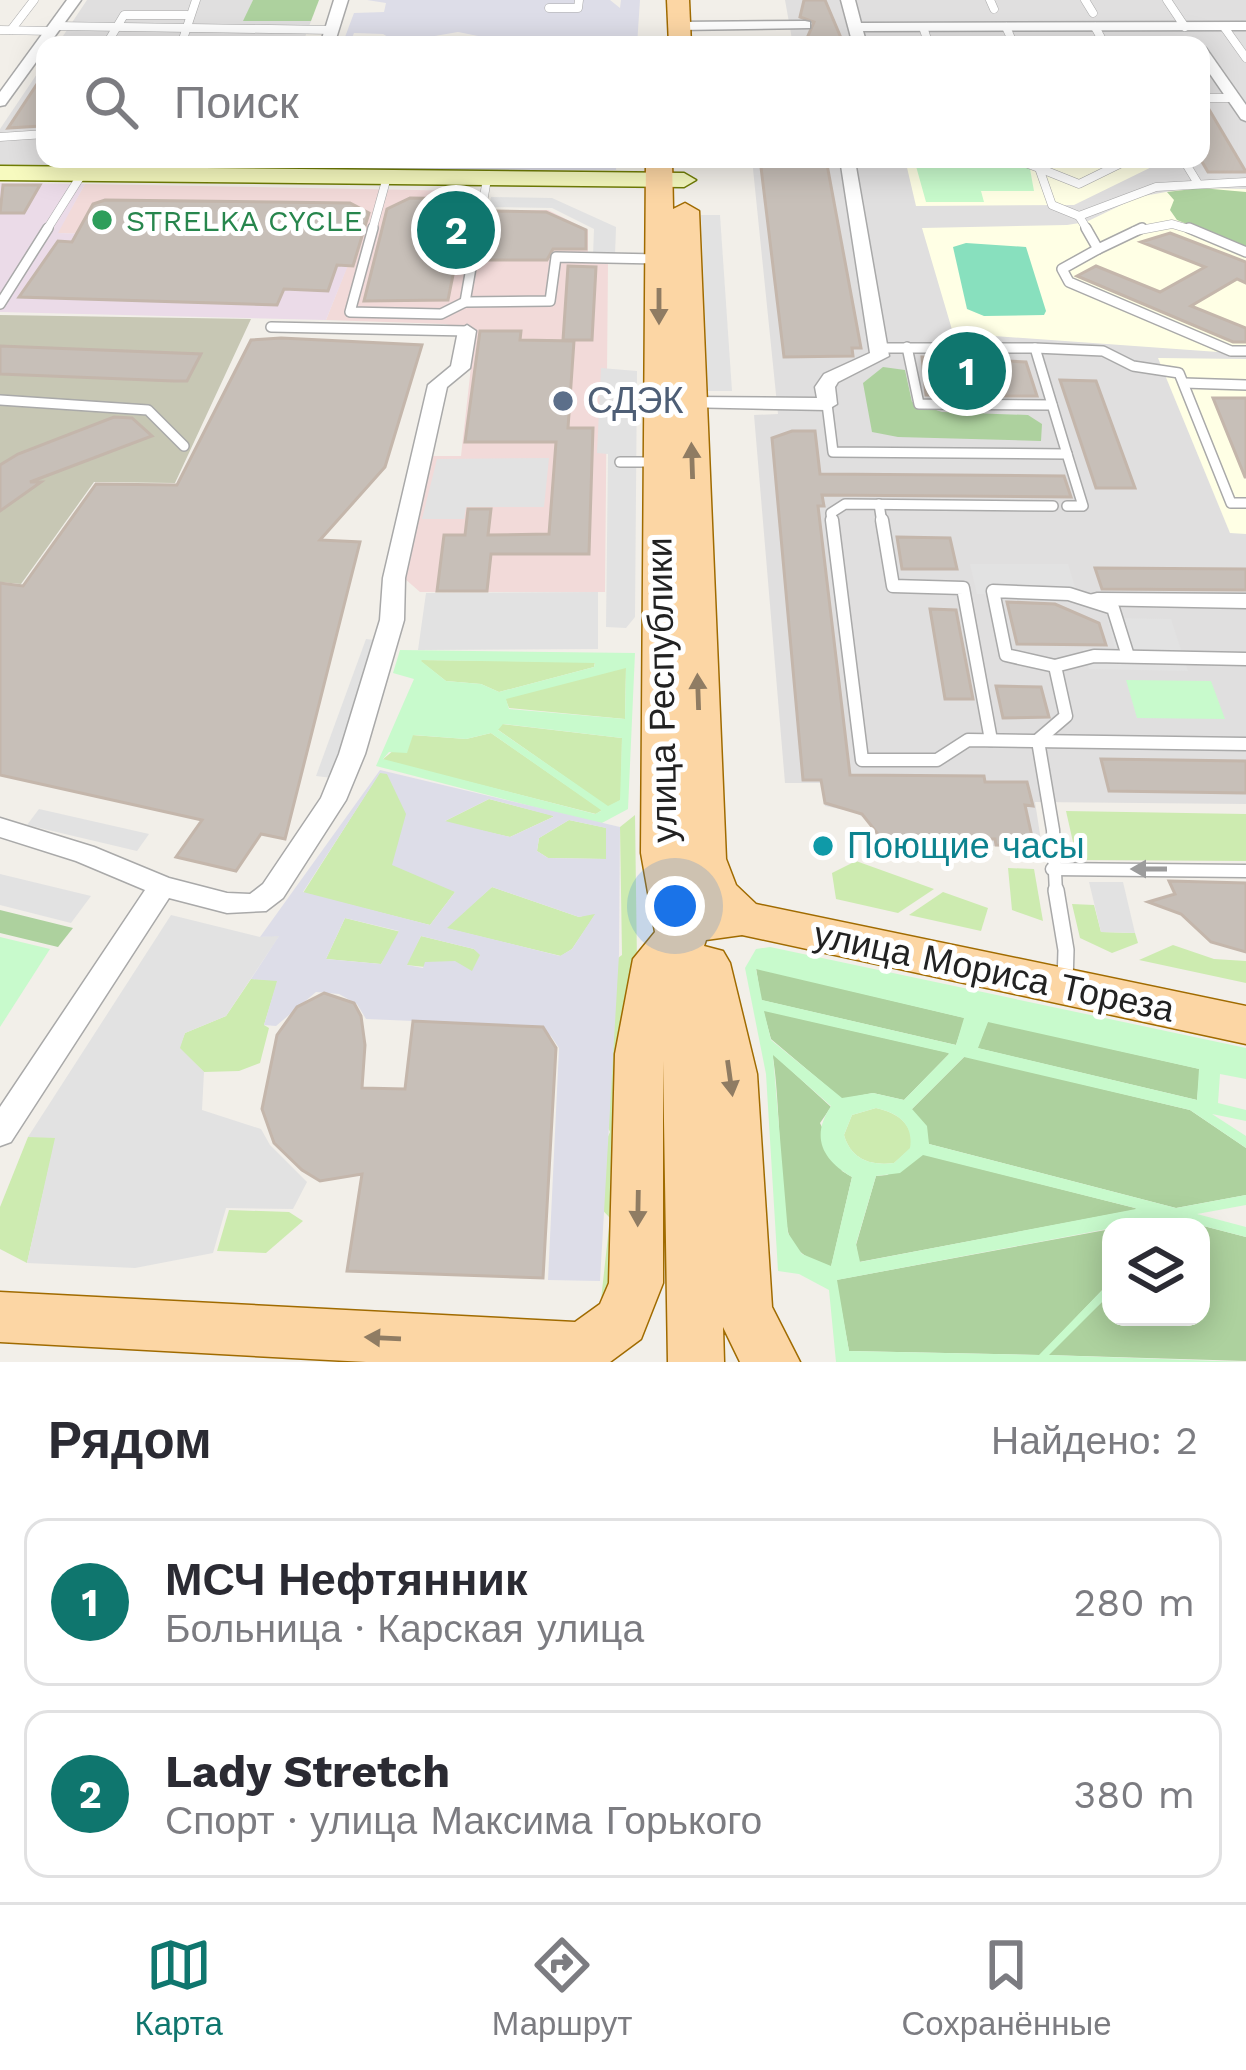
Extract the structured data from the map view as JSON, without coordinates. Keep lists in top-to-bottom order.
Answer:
{
  "streets": {
    "main road": ["улица Республики", "улица Мориса Тореза"]
  },
  "crossings": [
    ["улица Республики", "улица Мориса Тореза"]
  ],
  "places": ["STRELKA CYCLE", "СДЭК", "Поющие часы"],
  "page": {
    "search": "Поиск",
    "pins": ["2", "1"],
    "heading": ["Рядом", "Найдено: 2"],
    "list": [
      {
        "mark": "1",
        "name": "МСЧ Нефтянник",
        "note": "Больница · Карская улица",
        "value": "280 m"
      },
      {
        "mark": "2",
        "name": "Lady Stretch",
        "note": "Спорт · улица Максима Горького",
        "value": "380 m"
      }
    ],
    "nav": ["Карта", "Маршрут", "Сохранённые"]
  }
}
